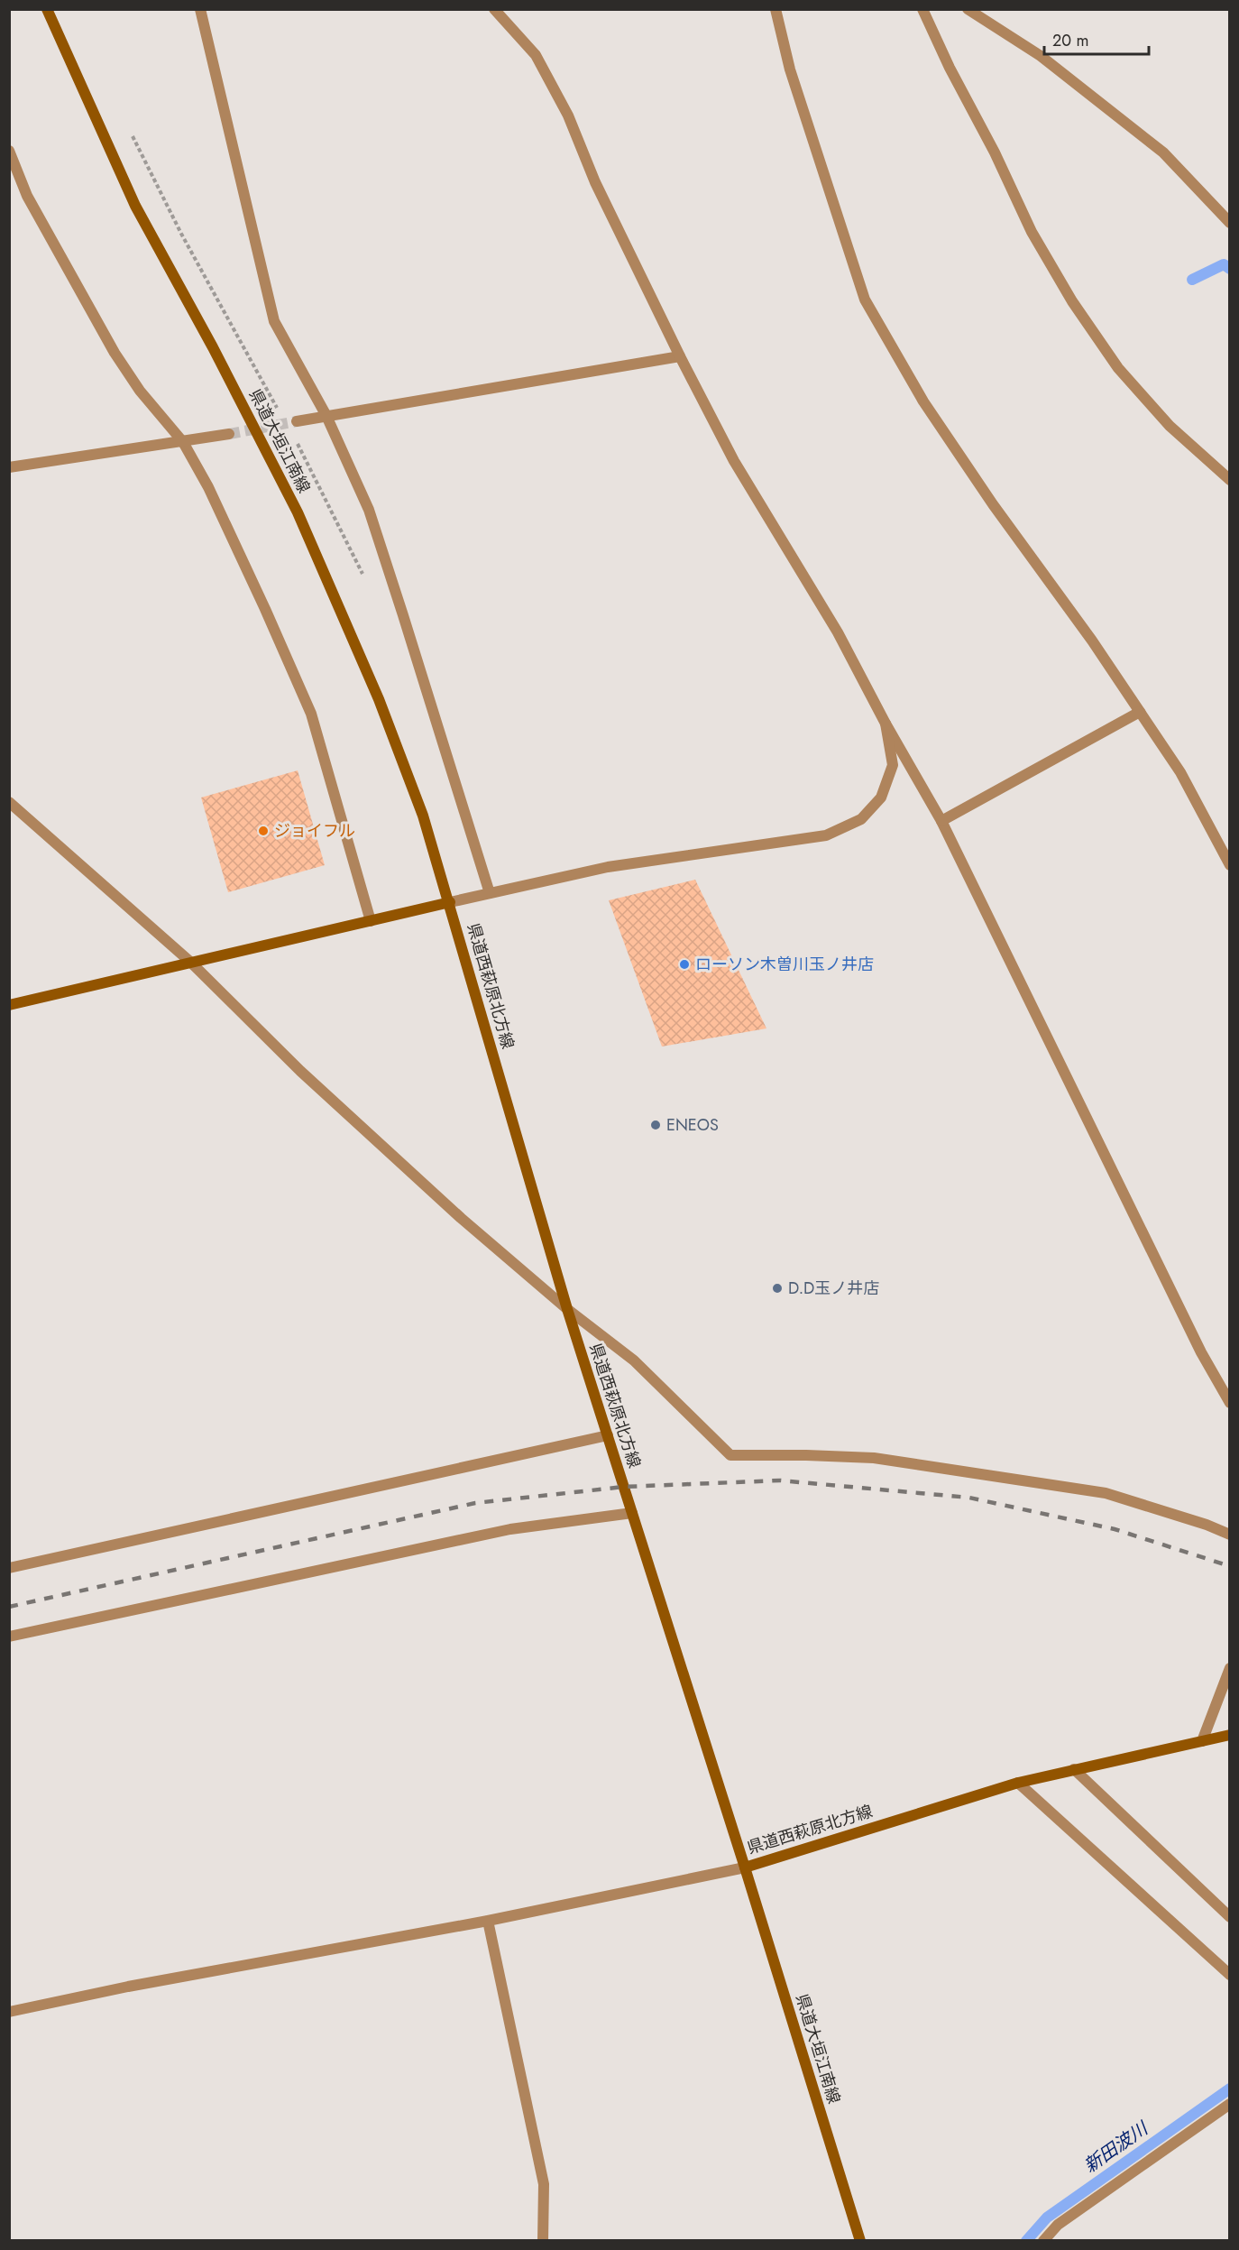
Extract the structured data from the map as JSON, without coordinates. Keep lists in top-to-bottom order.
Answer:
{
  "streets": {
    "main road": ["県道大垣江南線", "県道西萩原北方線"]
  },
  "crossings": [
    ["県道大垣江南線", "県道西萩原北方線"]
  ],
  "water": ["新田波川"],
  "places": [
    "ジョイフル",
    "ローソン木曽川玉ノ井店",
    "ENEOS",
    "D.D玉ノ井店"
  ],
  "scale_bar": "20 m"
}
